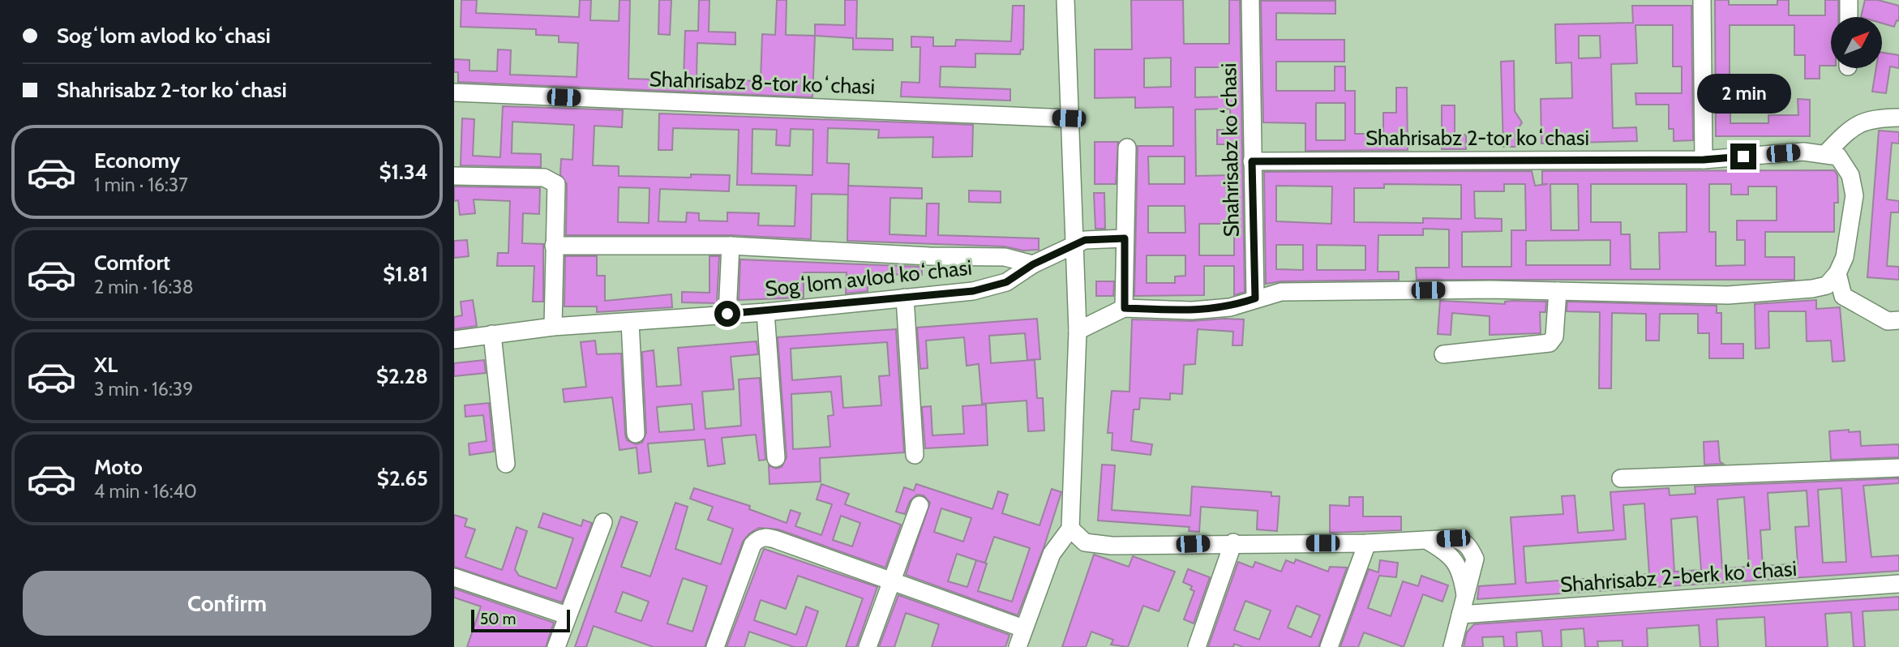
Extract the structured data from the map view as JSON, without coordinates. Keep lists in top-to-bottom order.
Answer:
{
  "streets": {
    "street": [
      "Shahrisabz 8-tor koʻchasi",
      "Shahrisabz 2-tor koʻchasi",
      "Shahrisabz koʻchasi",
      "Sogʻlom avlod koʻchasi",
      "Shahrisabz 2-berk koʻchasi"
    ]
  },
  "crossings": [
    ["Shahrisabz 2-tor koʻchasi", "Shahrisabz koʻchasi"]
  ],
  "scale_bar": "50 m",
  "north": "top right",
  "page": {
    "banner": ["Sogʻlom avlod koʻchasi", "Shahrisabz 2-tor koʻchasi"],
    "bubble": "2 min",
    "list": [
      {
        "name": "Economy",
        "note": "1 min · 16:37",
        "value": "$1.34"
      },
      {
        "name": "Comfort",
        "note": "2 min · 16:38",
        "value": "$1.81"
      },
      {
        "name": "XL",
        "note": "3 min · 16:39",
        "value": "$2.28"
      },
      {
        "name": "Moto",
        "note": "4 min · 16:40",
        "value": "$2.65"
      }
    ],
    "buttons": "Confirm",
    "scale": "50 m"
  }
}
